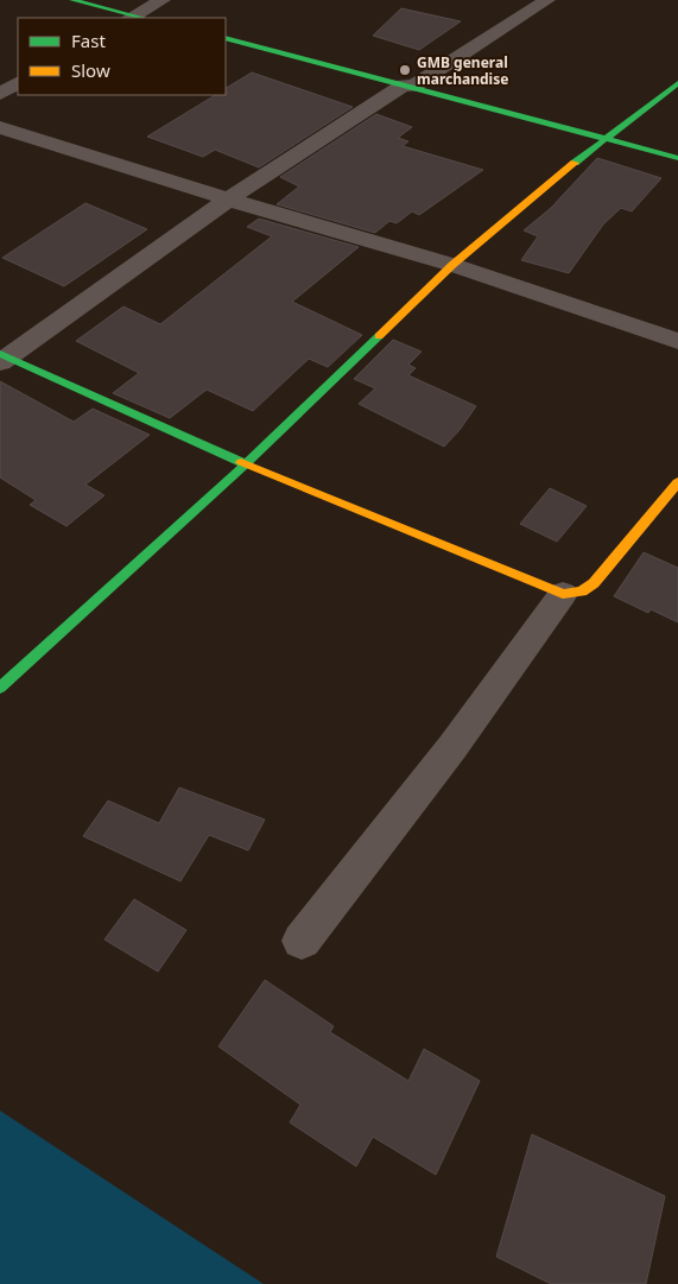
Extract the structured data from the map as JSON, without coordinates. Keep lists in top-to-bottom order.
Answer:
{
  "places": ["GMB general marchandise"],
  "legend": ["Fast", "Slow"]
}
